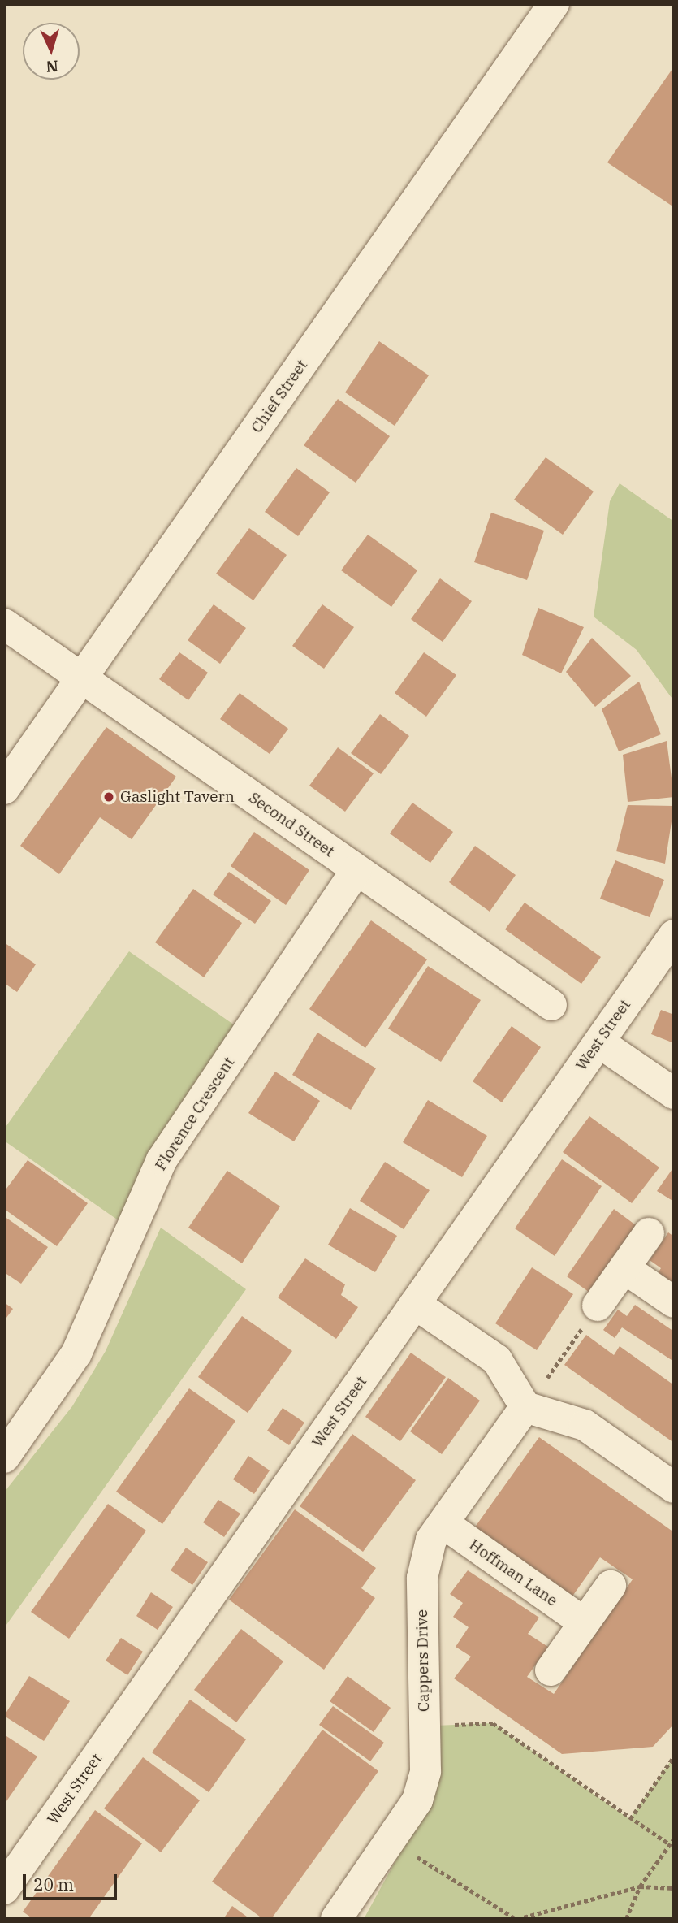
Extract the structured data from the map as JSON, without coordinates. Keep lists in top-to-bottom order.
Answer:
{
  "streets": {
    "street": [
      "Chief Street",
      "Second Street",
      "West Street",
      "Florence Crescent",
      "Hoffman Lane",
      "Cappers Drive"
    ]
  },
  "crossings": [
    ["Chief Street", "Second Street"],
    ["Second Street", "Florence Crescent"],
    ["Hoffman Lane", "Cappers Drive"]
  ],
  "places": ["Gaslight Tavern"],
  "scale_bar": "20 m",
  "north": "bottom"
}
